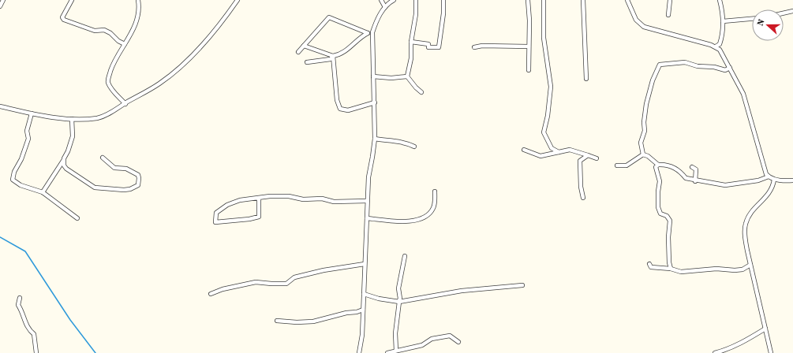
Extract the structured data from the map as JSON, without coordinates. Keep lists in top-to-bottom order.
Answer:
{
  "north": "left"
}
